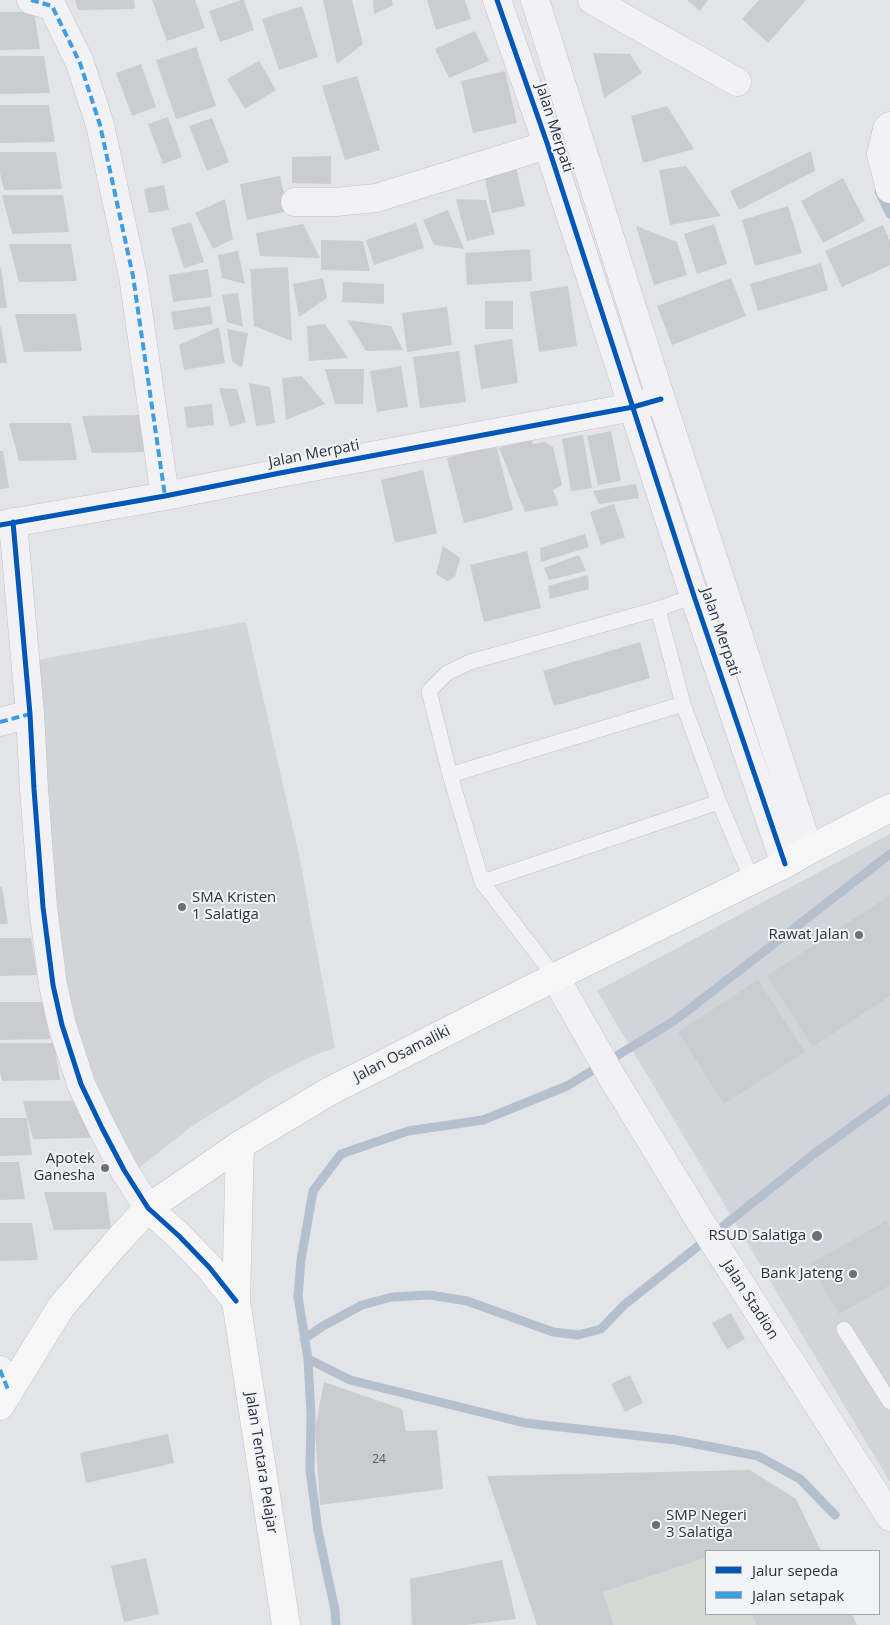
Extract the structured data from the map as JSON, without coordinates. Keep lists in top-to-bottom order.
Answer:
{
  "streets": {
    "main road": ["Jalan Osamaliki", "Jalan Tentara Pelajar"],
    "street": ["Jalan Merpati", "Jalan Stadion"]
  },
  "crossings": [
    ["Jalan Merpati", "Jalan Osamaliki"],
    ["Jalan Osamaliki", "Jalan Stadion"],
    ["Jalan Osamaliki", "Jalan Tentara Pelajar"]
  ],
  "places": [
    "SMA Kristen 1 Salatiga",
    "Rawat Jalan",
    "Apotek Ganesha",
    "RSUD Salatiga",
    "Bank Jateng",
    "SMP Negeri 3 Salatiga"
  ],
  "house_numbers": ["24"],
  "legend": ["Jalur sepeda", "Jalan setapak"]
}
